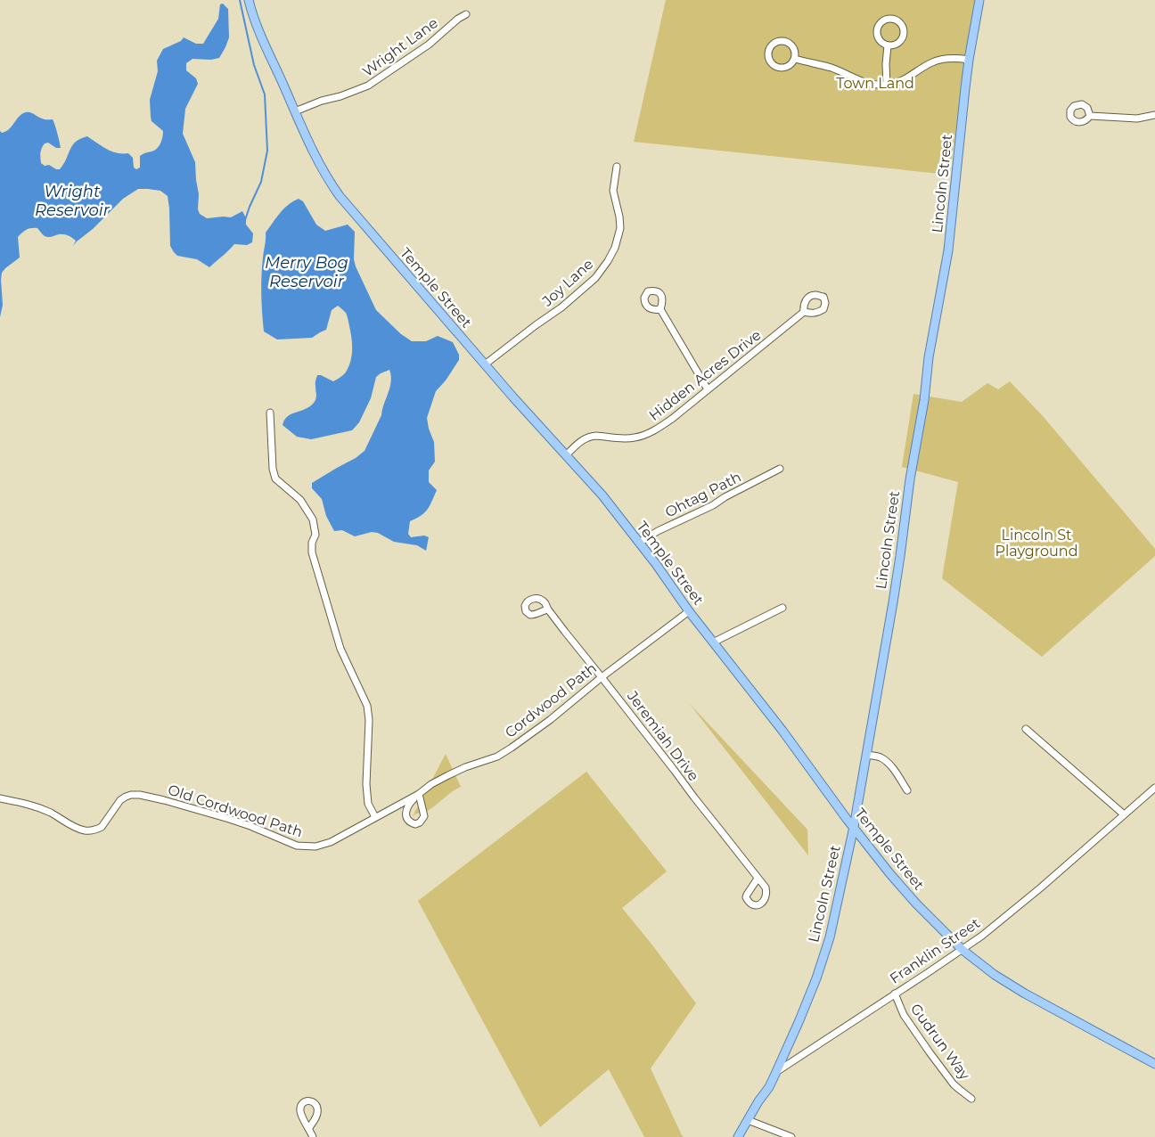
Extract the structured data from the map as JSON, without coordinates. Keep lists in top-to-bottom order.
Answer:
{
  "streets": {
    "main road": ["Lincoln Street", "Temple Street", "Franklin Street"],
    "street": [
      "Wright Lane",
      "Joy Lane",
      "Hidden Acres Drive",
      "Ohtag Path",
      "Cordwood Path",
      "Jeremiah Drive",
      "Old Cordwood Path",
      "Gudrun Way"
    ]
  },
  "crossings": [
    ["Wright Lane", "Temple Street"],
    ["Lincoln Street", "Temple Street"],
    ["Lincoln Street", "Franklin Street"],
    ["Joy Lane", "Temple Street"],
    ["Temple Street", "Hidden Acres Drive"],
    ["Temple Street", "Ohtag Path"],
    ["Temple Street", "Cordwood Path"],
    ["Temple Street", "Franklin Street"],
    ["Cordwood Path", "Jeremiah Drive"],
    ["Cordwood Path", "Old Cordwood Path"],
    ["Franklin Street", "Gudrun Way"]
  ],
  "water": ["Wright Reservoir", "Merry Bog Reservoir"],
  "parks": ["Town Land", "Lincoln St Playground"]
}
